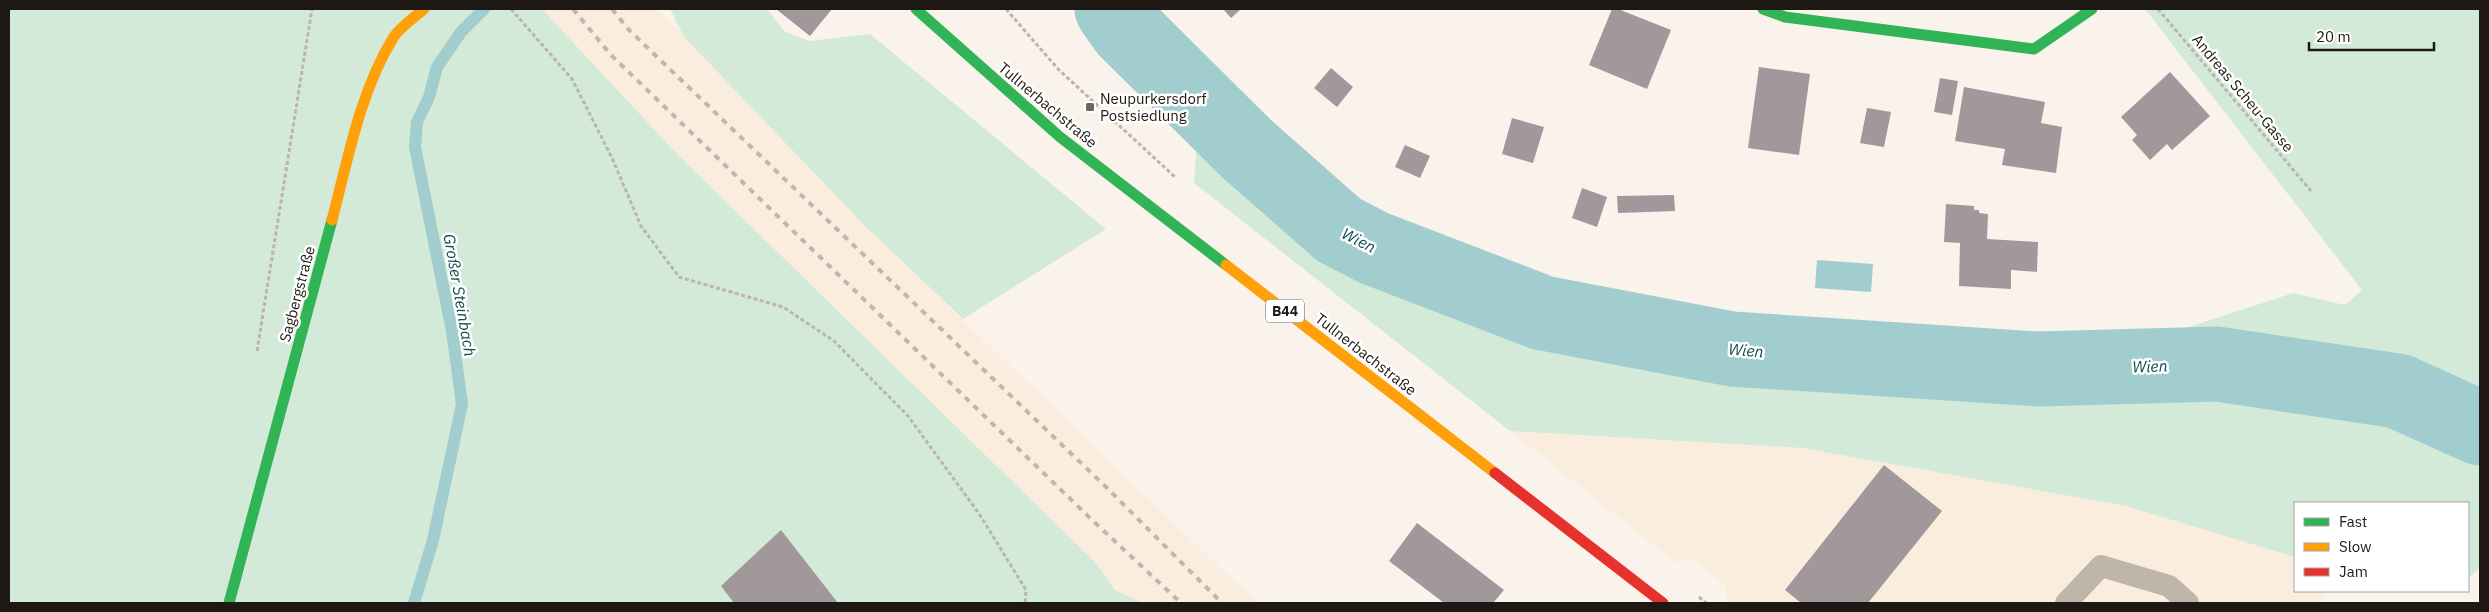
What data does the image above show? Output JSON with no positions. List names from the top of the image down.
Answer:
{
  "streets": {
    "street": ["Tullnerbachstraße", "Sagbergstraße", "B44"],
    "path": ["Andreas Scheu-Gasse"]
  },
  "water": ["Wien", "Großer Steinbach"],
  "places": {
    "transit": ["Neupurkersdorf Postsiedlung"]
  },
  "legend": ["Fast", "Slow", "Jam"],
  "scale_bar": "20 m"
}
